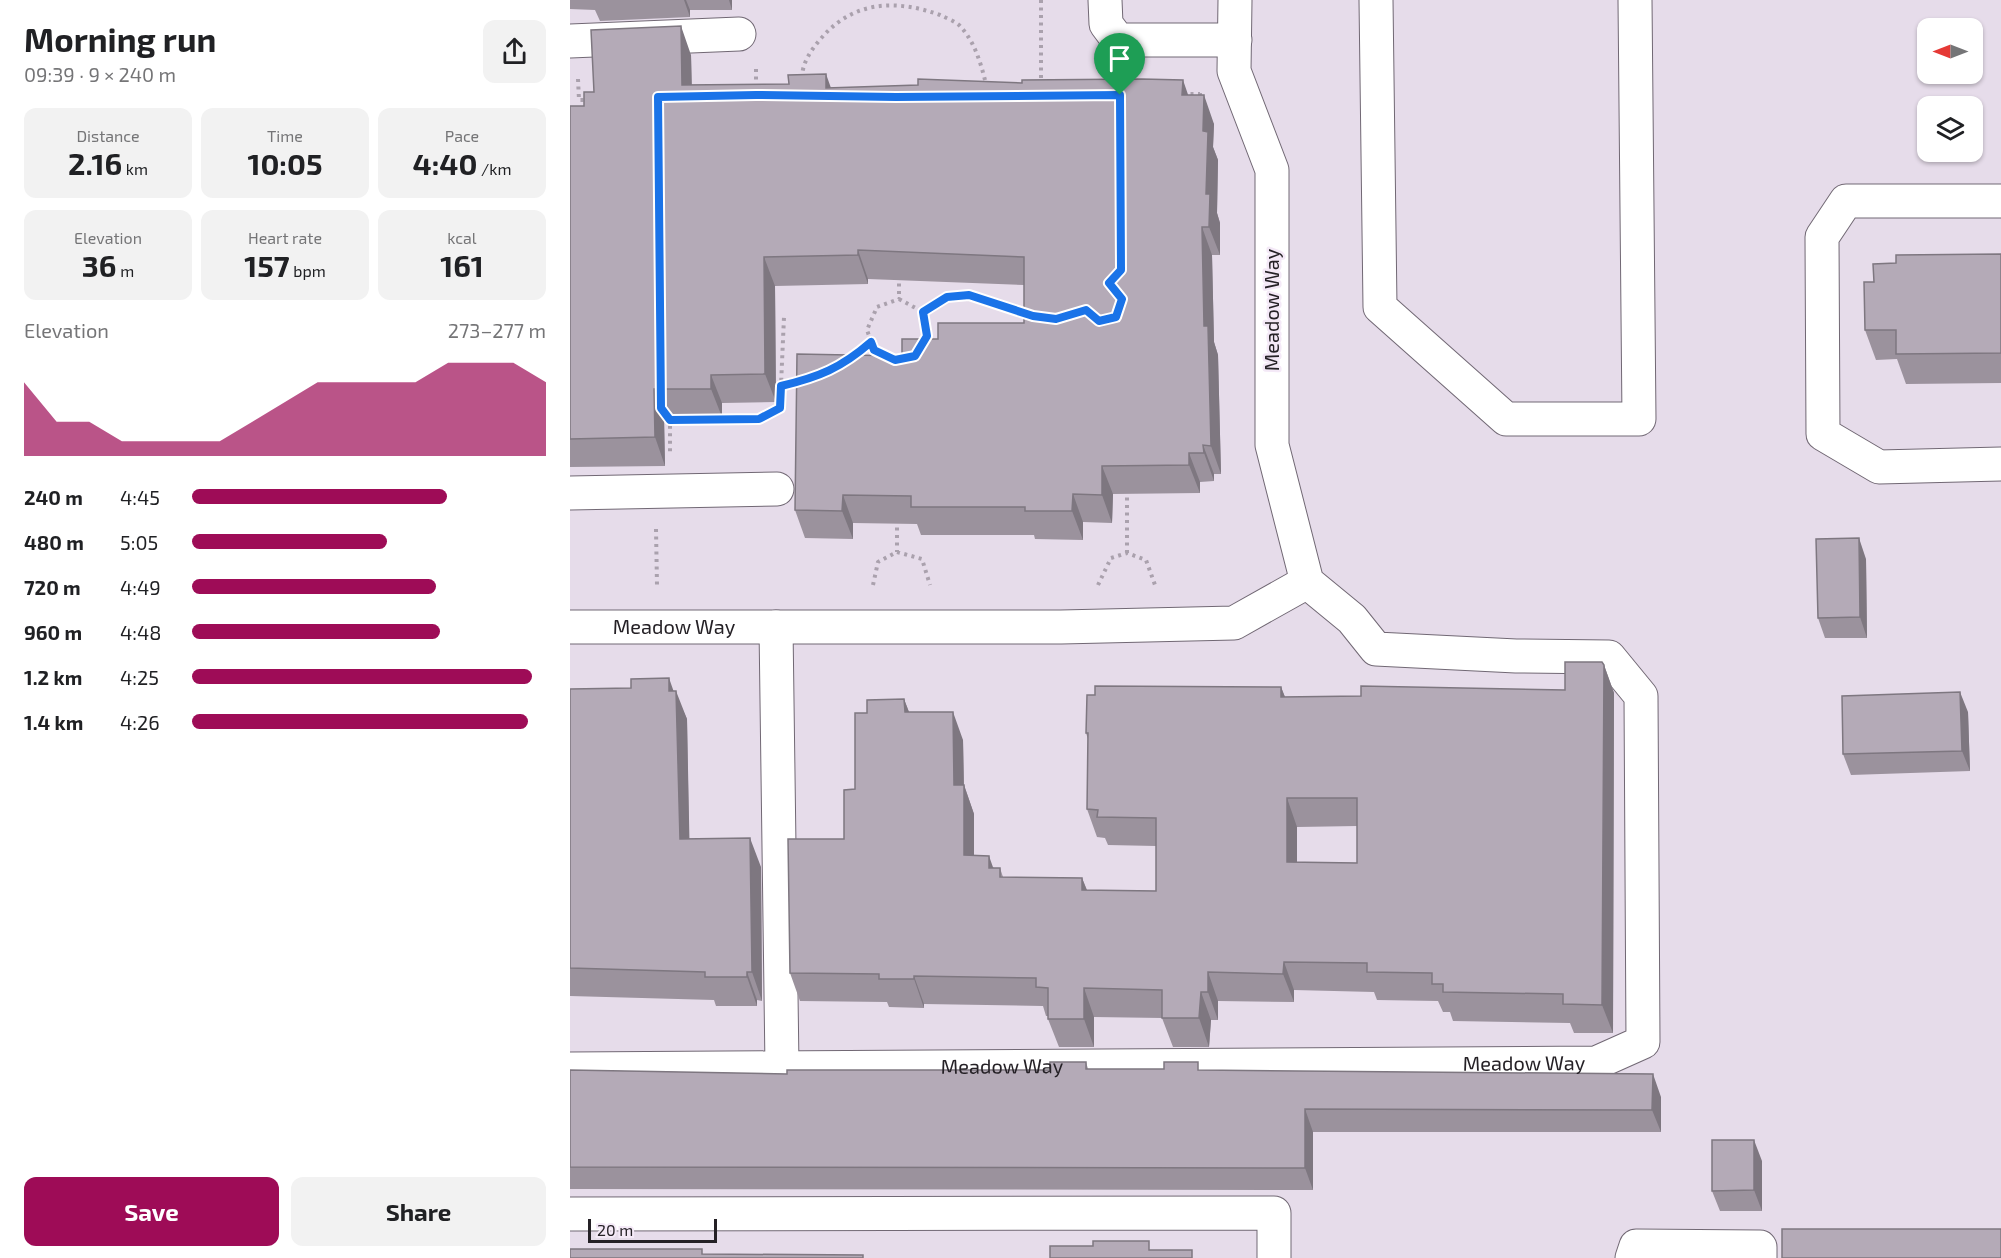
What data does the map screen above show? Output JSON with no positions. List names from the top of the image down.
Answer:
{
  "streets": {
    "street": ["Meadow Way"]
  },
  "scale_bar": "20 m",
  "north": "left",
  "page": {
    "heading": ["Morning run", "09:39 · 9 × 240 m"],
    "stats": [
      ["Distance", "2.16 km"],
      ["Time", "10:05"],
      ["Pace", "4:40 /km"],
      ["Elevation", "36 m"],
      ["Heart rate", "157 bpm"],
      ["kcal", "161"]
    ],
    "chart": ["Elevation", "273–277 m"],
    "list": [
      {
        "name": "240 m",
        "note": "4:45"
      },
      {
        "name": "480 m",
        "note": "5:05"
      },
      {
        "name": "720 m",
        "note": "4:49"
      },
      {
        "name": "960 m",
        "note": "4:48"
      },
      {
        "name": "1.2 km",
        "note": "4:25"
      },
      {
        "name": "1.4 km",
        "note": "4:26"
      }
    ],
    "buttons": ["Save", "Share"],
    "scale": "20 m"
  }
}
